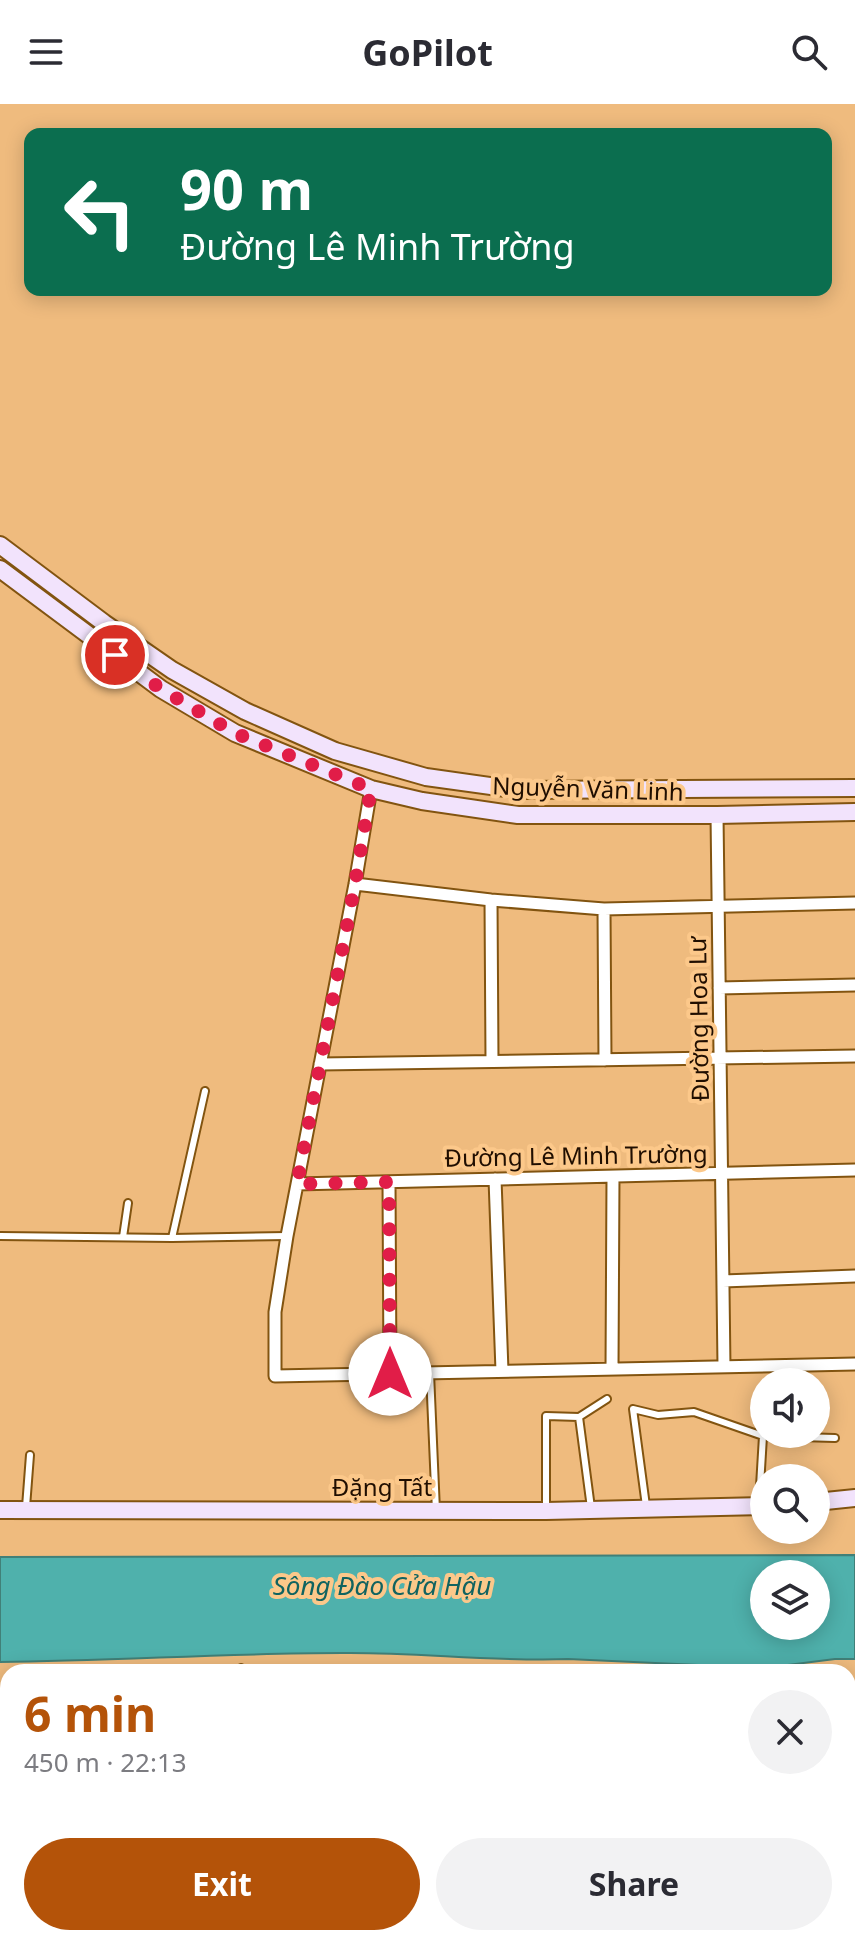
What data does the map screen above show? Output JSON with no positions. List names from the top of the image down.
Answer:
{
  "streets": {
    "main road": ["Nguyễn Văn Linh", "Đặng Tất"],
    "street": ["Đường Hoa Lư", "Đường Lê Minh Trường"]
  },
  "crossings": [
    ["Nguyễn Văn Linh", "Đường Hoa Lư"],
    ["Đường Hoa Lư", "Đường Lê Minh Trường"]
  ],
  "water": ["Sông Đào Cửa Hậu"],
  "page": {
    "header": "GoPilot",
    "turn": ["90 m", "Đường Lê Minh Trường"],
    "heading": ["6 min", "450 m · 22:13"],
    "buttons": ["Exit", "Share"]
  }
}
